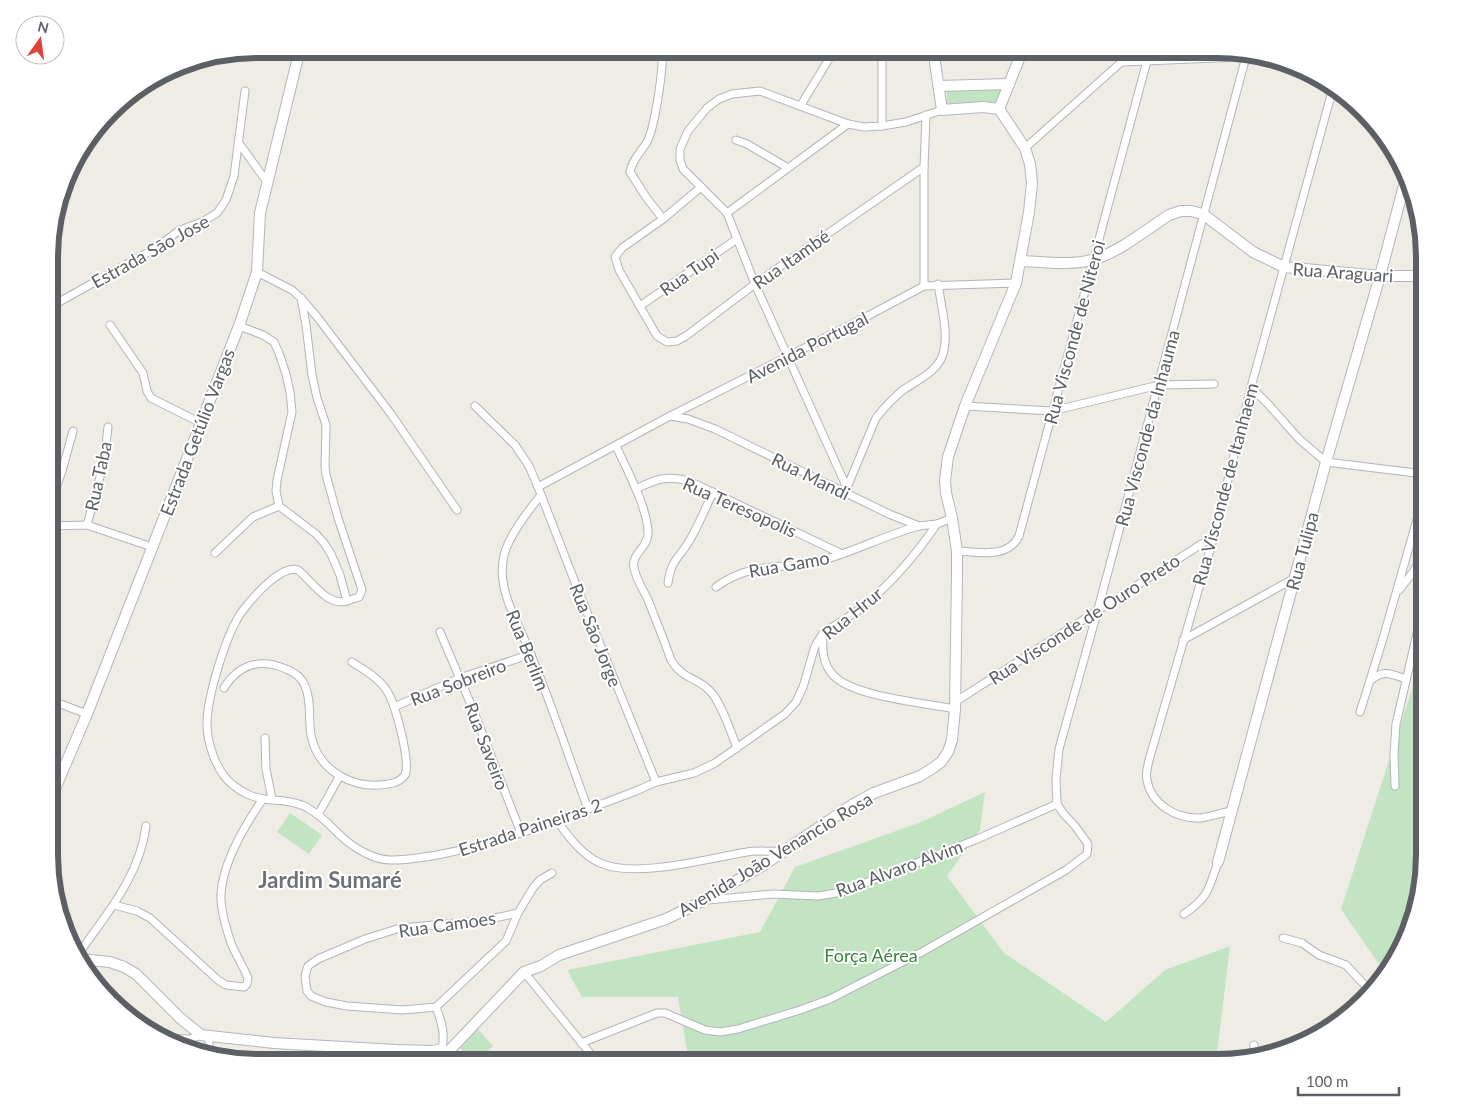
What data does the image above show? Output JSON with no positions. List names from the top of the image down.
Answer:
{
  "streets": {
    "main road": [
      "Rua Araguari",
      "Estrada Getúlio Vargas",
      "Rua Tulipa",
      "Avenida João Venancio Rosa"
    ],
    "street": [
      "Estrada Sāo Jose",
      "Rua Itambé",
      "Rua Tupi",
      "Rua Visconde de Niteroi",
      "Avenida Portugal",
      "Rua Visconde da Inhauma",
      "Rua Taba",
      "Rua Mandi",
      "Rua Visconde de Itanhaem",
      "Rua Teresopolis",
      "Rua Gamo",
      "Rua Hrur",
      "Rua Visconde de Ouro Preto",
      "Rua São Jorge",
      "Rua Berlim",
      "Rua Sobreiro",
      "Rua Saveiro",
      "Estrada Paineiras 2",
      "Rua Alvaro Alvim",
      "Rua Camoes"
    ]
  },
  "crossings": [
    ["Rua Itambé", "Rua Tupi"],
    ["Rua Araguari", "Rua Visconde da Inhauma"],
    ["Rua Araguari", "Rua Visconde de Itanhaem"],
    ["Rua Araguari", "Rua Tulipa"],
    ["Rua Visconde de Niteroi", "Avenida João Venancio Rosa"],
    ["Avenida Portugal", "Rua Mandi"],
    ["Avenida Portugal", "Rua São Jorge"],
    ["Avenida Portugal", "Avenida João Venancio Rosa"],
    ["Rua Visconde da Inhauma", "Rua Visconde de Ouro Preto"],
    ["Rua Visconde da Inhauma", "Rua Alvaro Alvim"],
    ["Rua Mandi", "Rua Gamo"],
    ["Rua Mandi", "Rua Hrur"],
    ["Rua Mandi", "Avenida João Venancio Rosa"],
    ["Rua Visconde de Itanhaem", "Rua Tulipa"],
    ["Rua Visconde de Itanhaem", "Rua Visconde de Ouro Preto"],
    ["Rua Teresopolis", "Rua Gamo"],
    ["Rua Hrur", "Rua São Jorge"],
    ["Rua Hrur", "Estrada Paineiras 2"],
    ["Rua Visconde de Ouro Preto", "Avenida João Venancio Rosa"],
    ["Rua São Jorge", "Rua Berlim"],
    ["Rua São Jorge", "Estrada Paineiras 2"],
    ["Rua Berlim", "Rua Sobreiro"],
    ["Rua Berlim", "Estrada Paineiras 2"],
    ["Rua Sobreiro", "Rua Saveiro"],
    ["Rua Saveiro", "Estrada Paineiras 2"],
    ["Avenida João Venancio Rosa", "Rua Alvaro Alvim"]
  ],
  "districts": ["Jardim Sumaré"],
  "parks": ["Força Aérea"],
  "scale_bar": "100 m",
  "north": "top"
}
